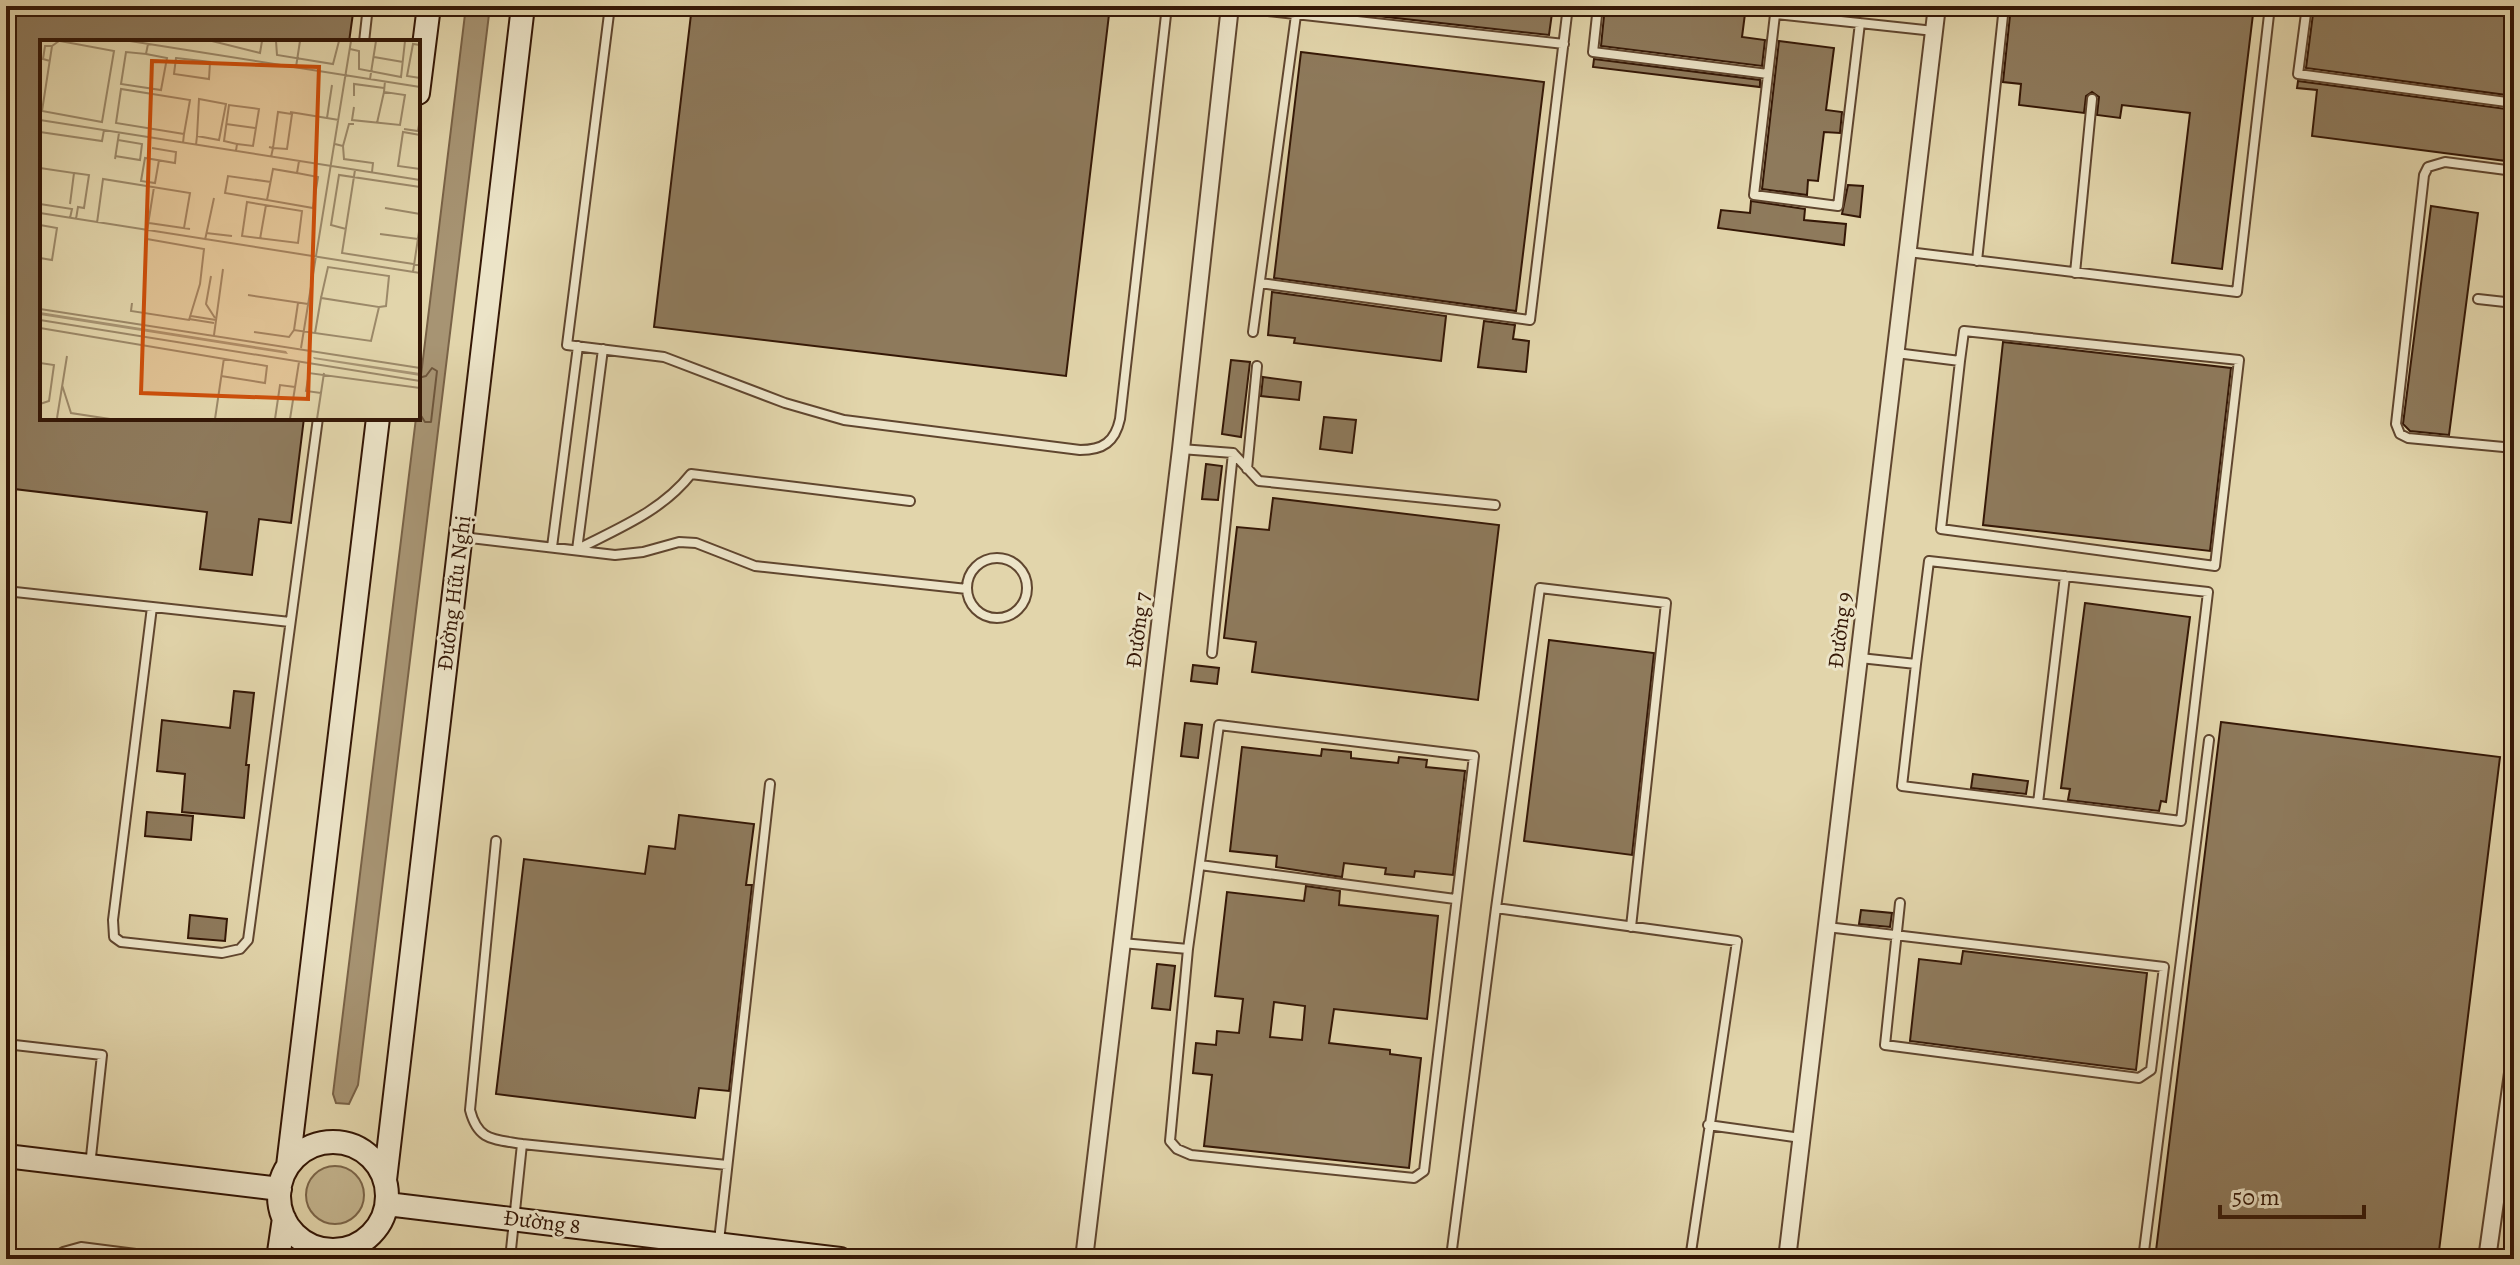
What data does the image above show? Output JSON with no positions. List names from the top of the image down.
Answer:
{
  "streets": {
    "main road": ["Đường Hữu Nghị", "Đường 8"],
    "street": ["Đường 7", "Đường 9"]
  },
  "crossings": [
    ["Đường Hữu Nghị", "Đường 8"]
  ],
  "scale_bar": "50 m"
}
